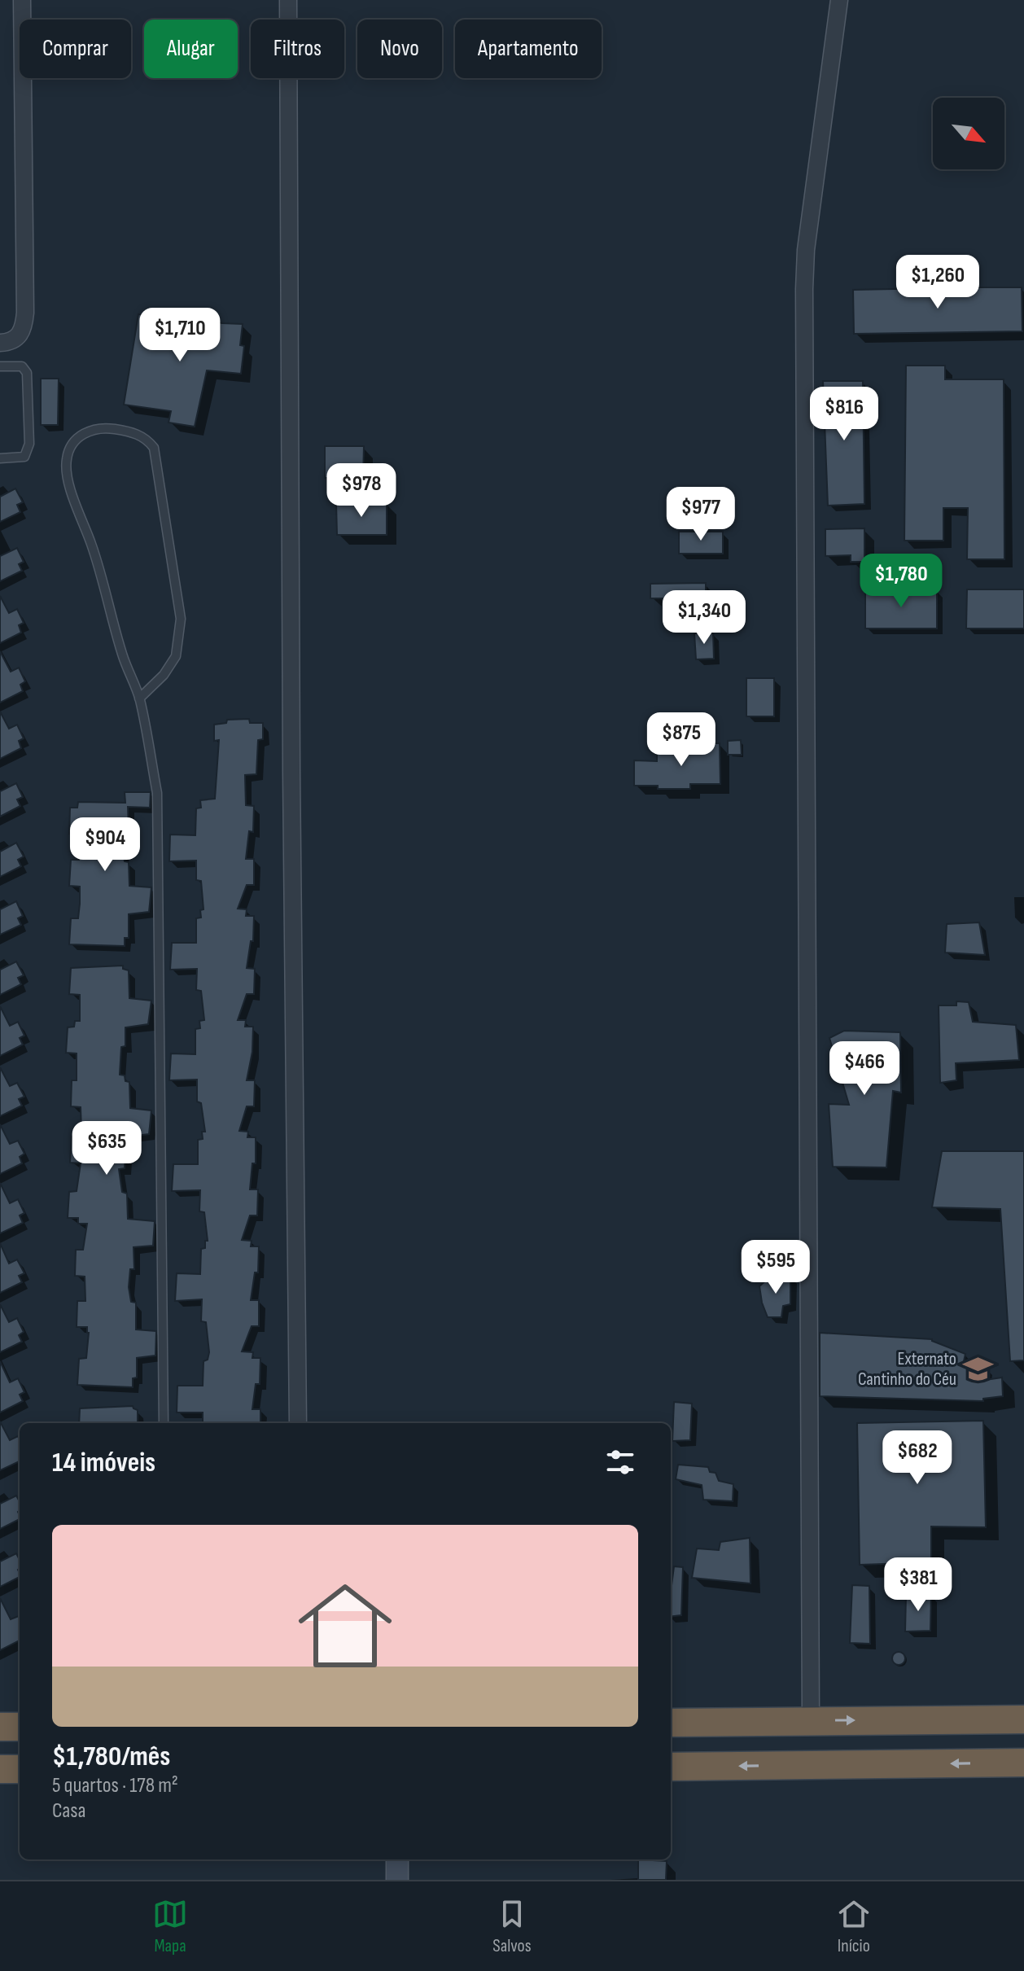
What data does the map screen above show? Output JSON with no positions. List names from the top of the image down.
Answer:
{
  "places": {
    "school or university": ["Externato Cantinho do Céu"]
  },
  "north": "bottom right",
  "page": {
    "chip": [
      "Comprar",
      "Alugar",
      "Filtros",
      "Novo",
      "Apartamento"
    ],
    "price": [
      "$1,260",
      "$1,710",
      "$816",
      "$978",
      "$977",
      "$1,780",
      "$1,340",
      "$875",
      "$904",
      "$466",
      "$635",
      "$595",
      "$682",
      "$381"
    ],
    "heading": "14 imóveis",
    "list": [
      {
        "name": "$1,780/mês",
        "note": "5 quartos · 178 m² · Casa"
      }
    ],
    "tabs": ["Mapa", "Salvos", "Início"]
  }
}
